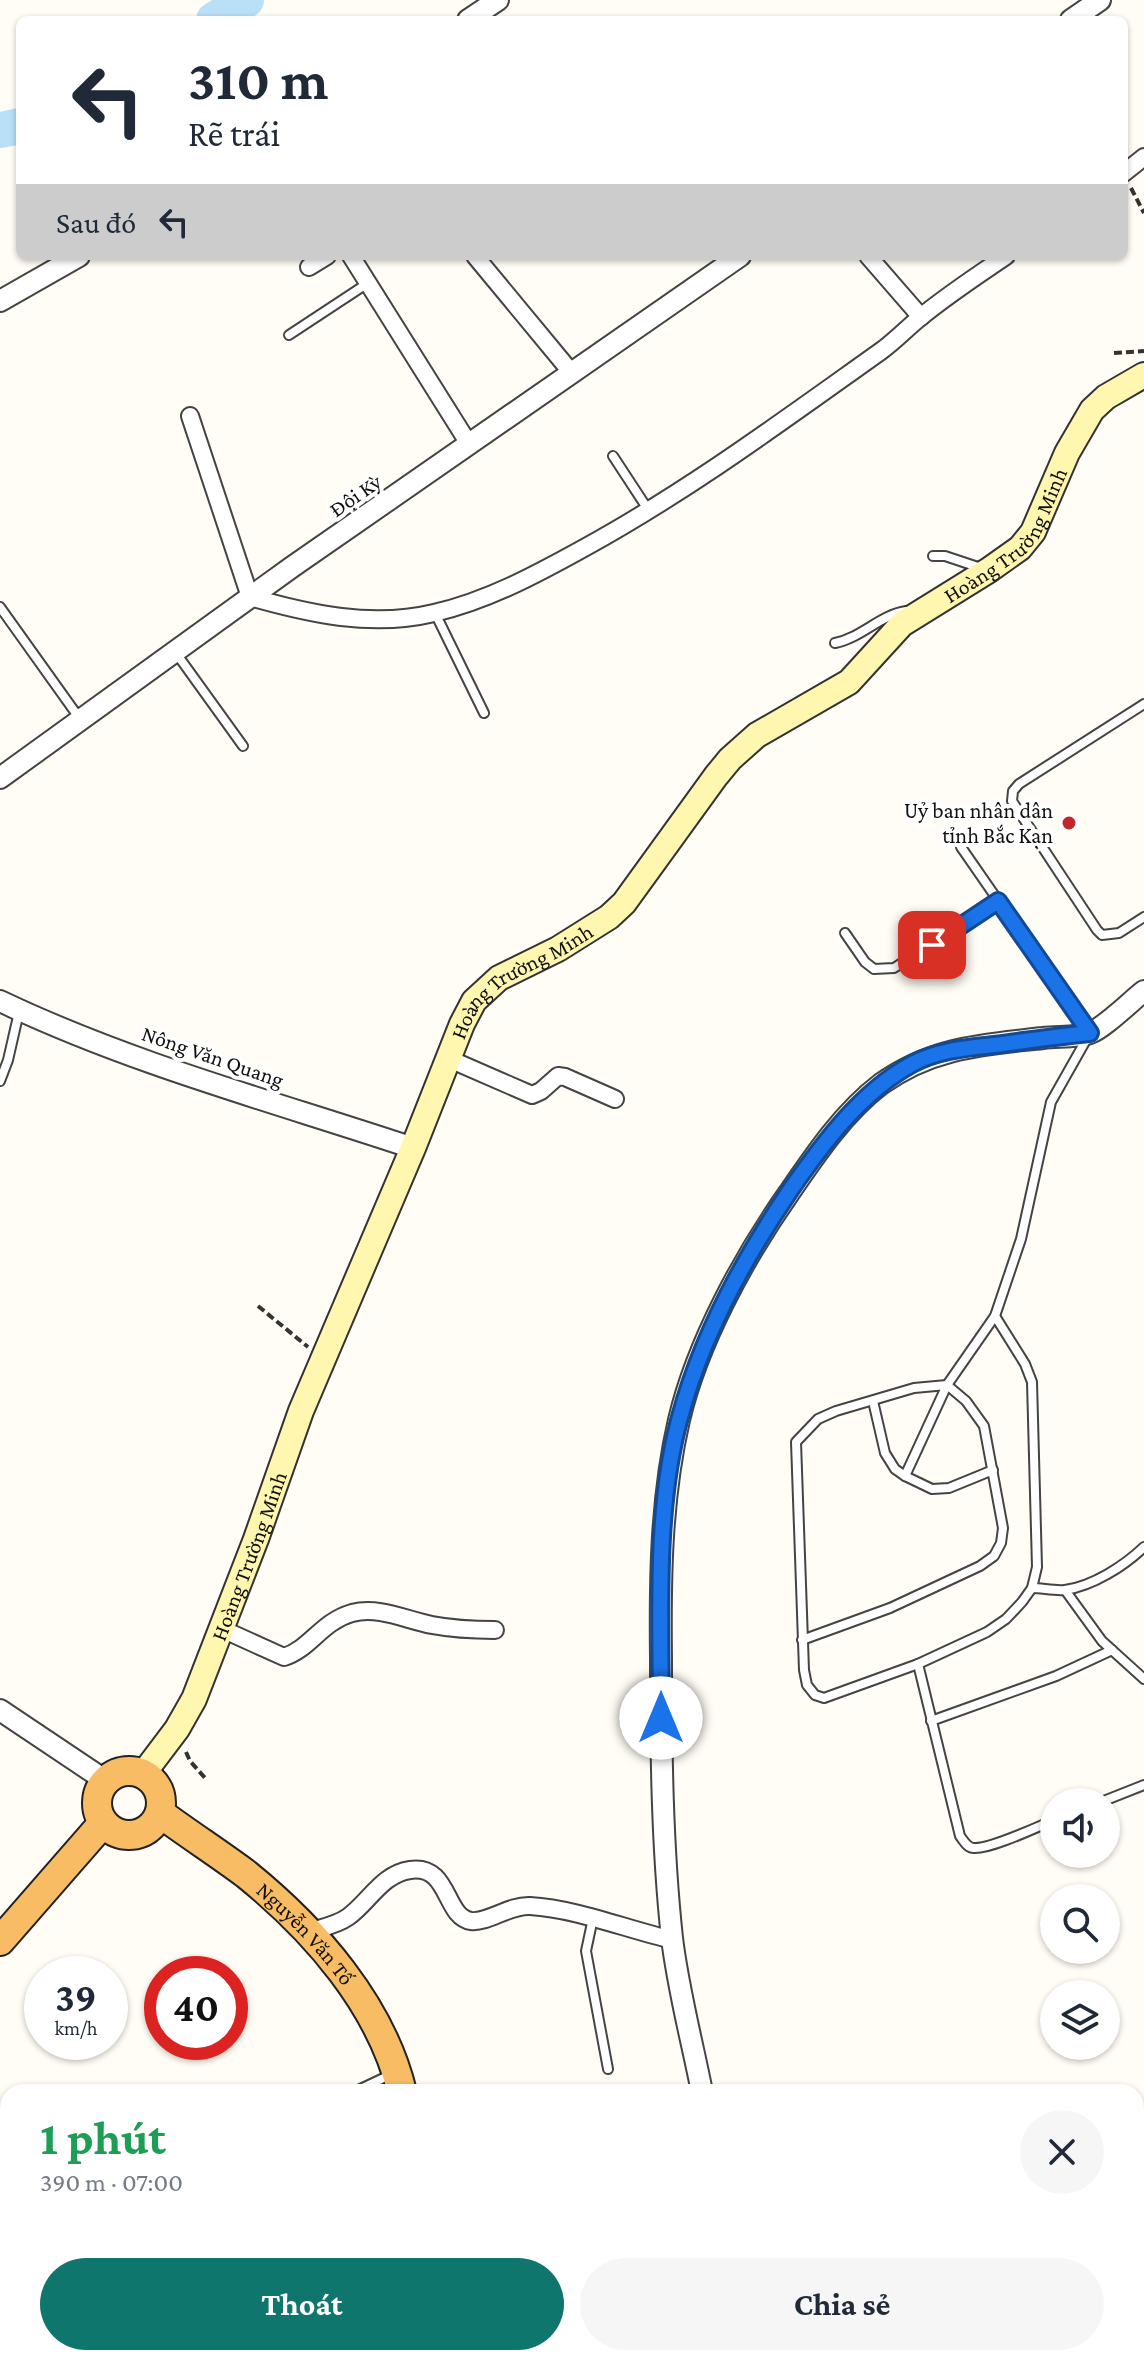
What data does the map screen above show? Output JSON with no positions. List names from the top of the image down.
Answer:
{
  "streets": {
    "highway": ["Nguyễn Văn Tố"],
    "main road": ["Hoàng Trường Minh"],
    "street": ["Đội Kỳ", "Nông Văn Quang"]
  },
  "crossings": [
    ["Hoàng Trường Minh", "Nông Văn Quang"],
    ["Hoàng Trường Minh", "Nguyễn Văn Tố"]
  ],
  "places": ["Uỷ ban nhân dân tỉnh Bắc Kạn"],
  "page": {
    "turn": ["310 m", "Rẽ trái"],
    "then": "Sau đó",
    "speed": "39 km/h",
    "limit": "40",
    "heading": ["1 phút", "390 m · 07:00"],
    "buttons": ["Thoát", "Chia sẻ"]
  }
}
